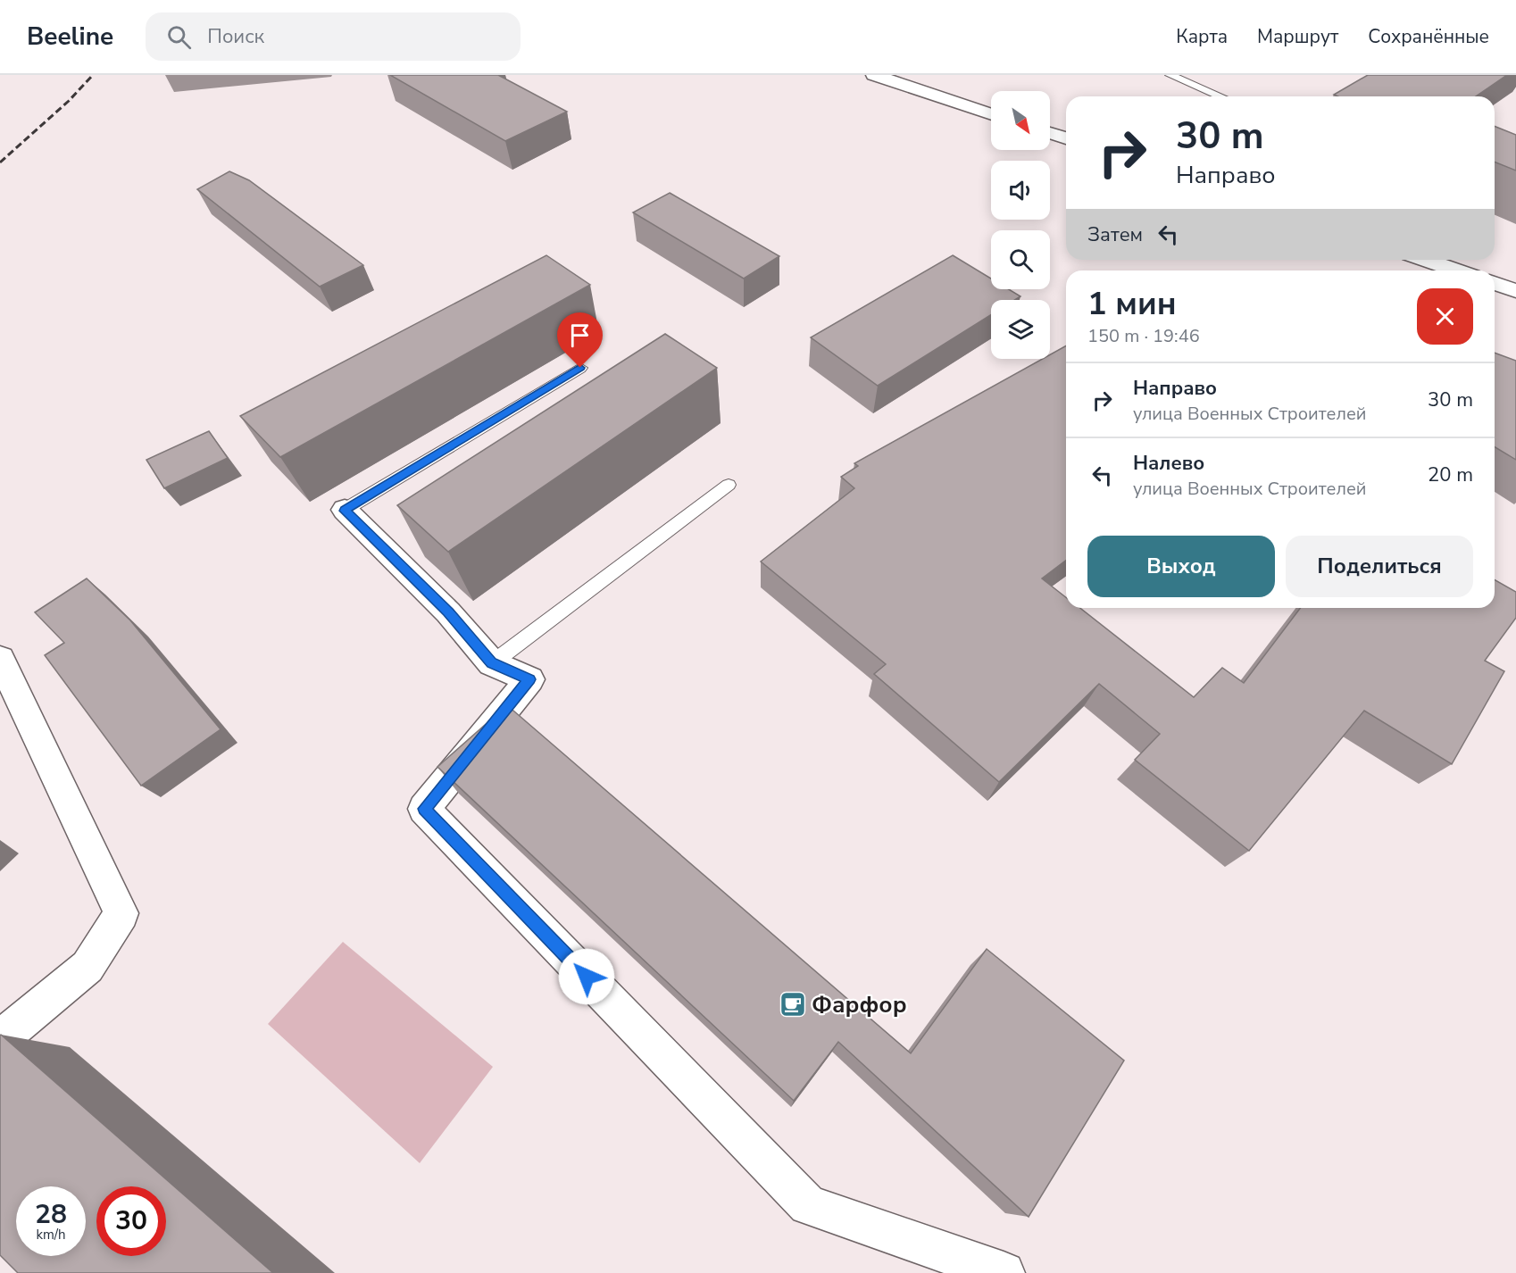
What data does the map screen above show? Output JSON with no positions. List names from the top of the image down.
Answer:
{
  "places": {
    "cafe": ["Фарфор"]
  },
  "north": "bottom right",
  "page": {
    "header": "Beeline",
    "search": "Поиск",
    "nav": ["Карта", "Маршрут", "Сохранённые"],
    "turn": ["30 m", "Направо"],
    "then": "Затем",
    "heading": ["1 мин", "150 m · 19:46"],
    "list": [
      {
        "name": "Направо",
        "note": "улица Военных Строителей",
        "value": "30 m"
      },
      {
        "name": "Налево",
        "note": "улица Военных Строителей",
        "value": "20 m"
      }
    ],
    "buttons": ["Выход", "Поделиться"],
    "speed": "28 km/h",
    "limit": "30"
  }
}
